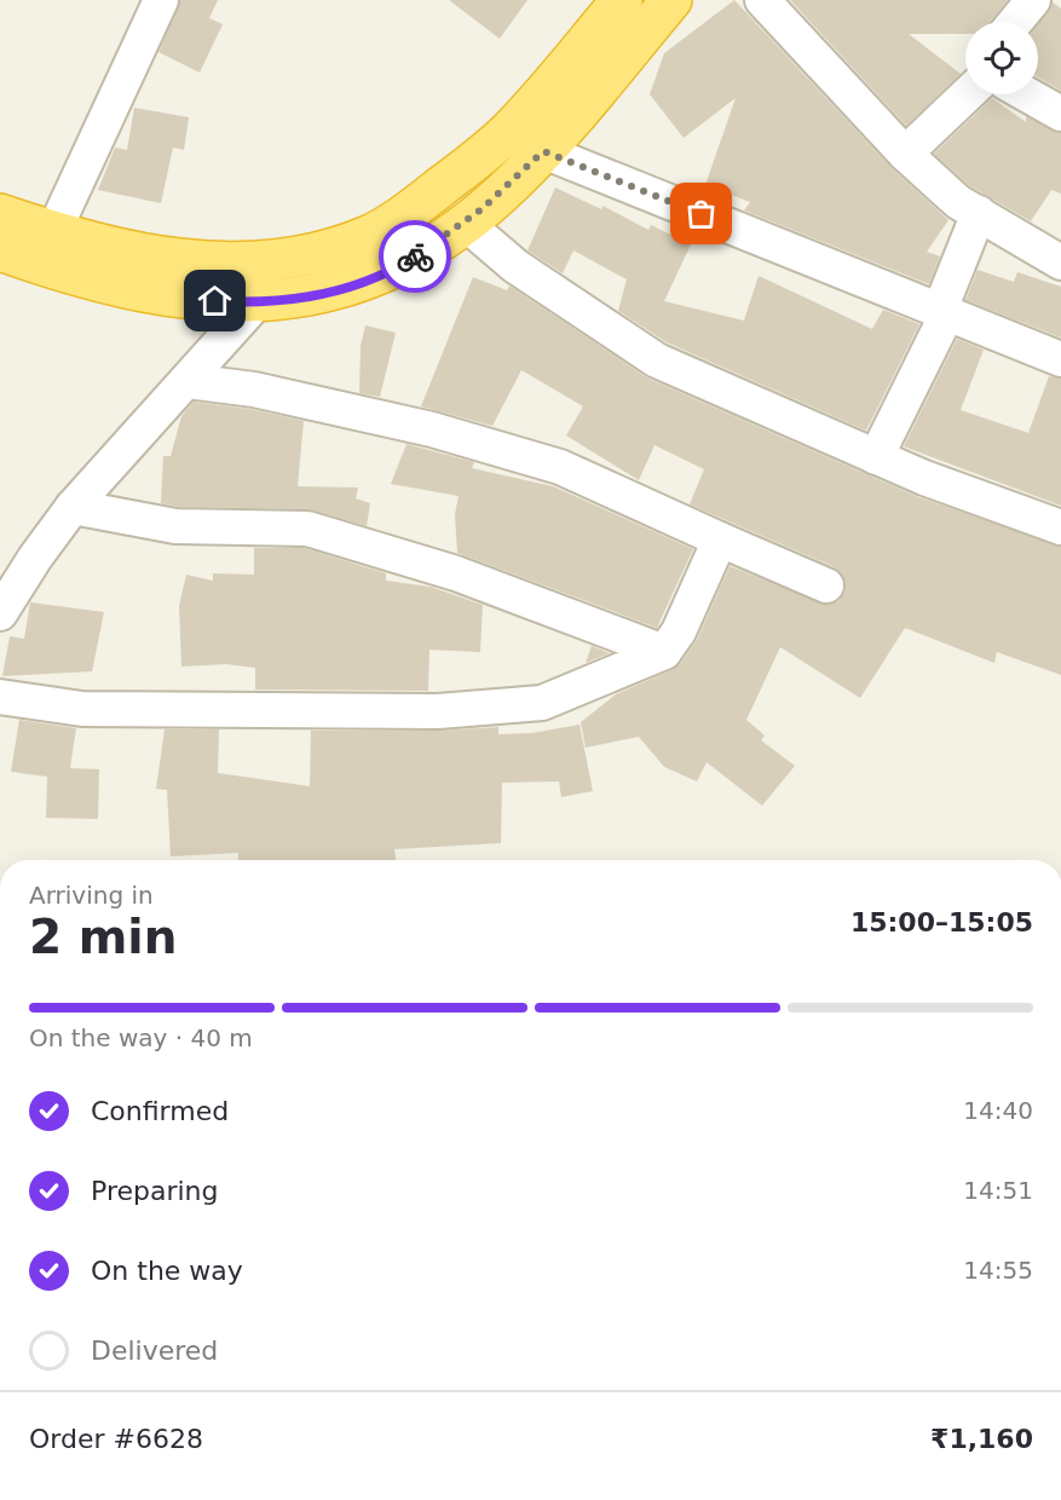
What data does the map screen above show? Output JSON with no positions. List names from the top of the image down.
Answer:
{
  "page": {
    "heading": ["2 min", "Arriving in", "15:00–15:05"],
    "panel": ["Order #6628", "₹1,160"],
    "bar": "On the way · 40 m",
    "list": [
      ["Confirmed", "14:40"],
      ["Preparing", "14:51"],
      ["On the way", "14:55"],
      "Delivered"
    ]
  }
}
